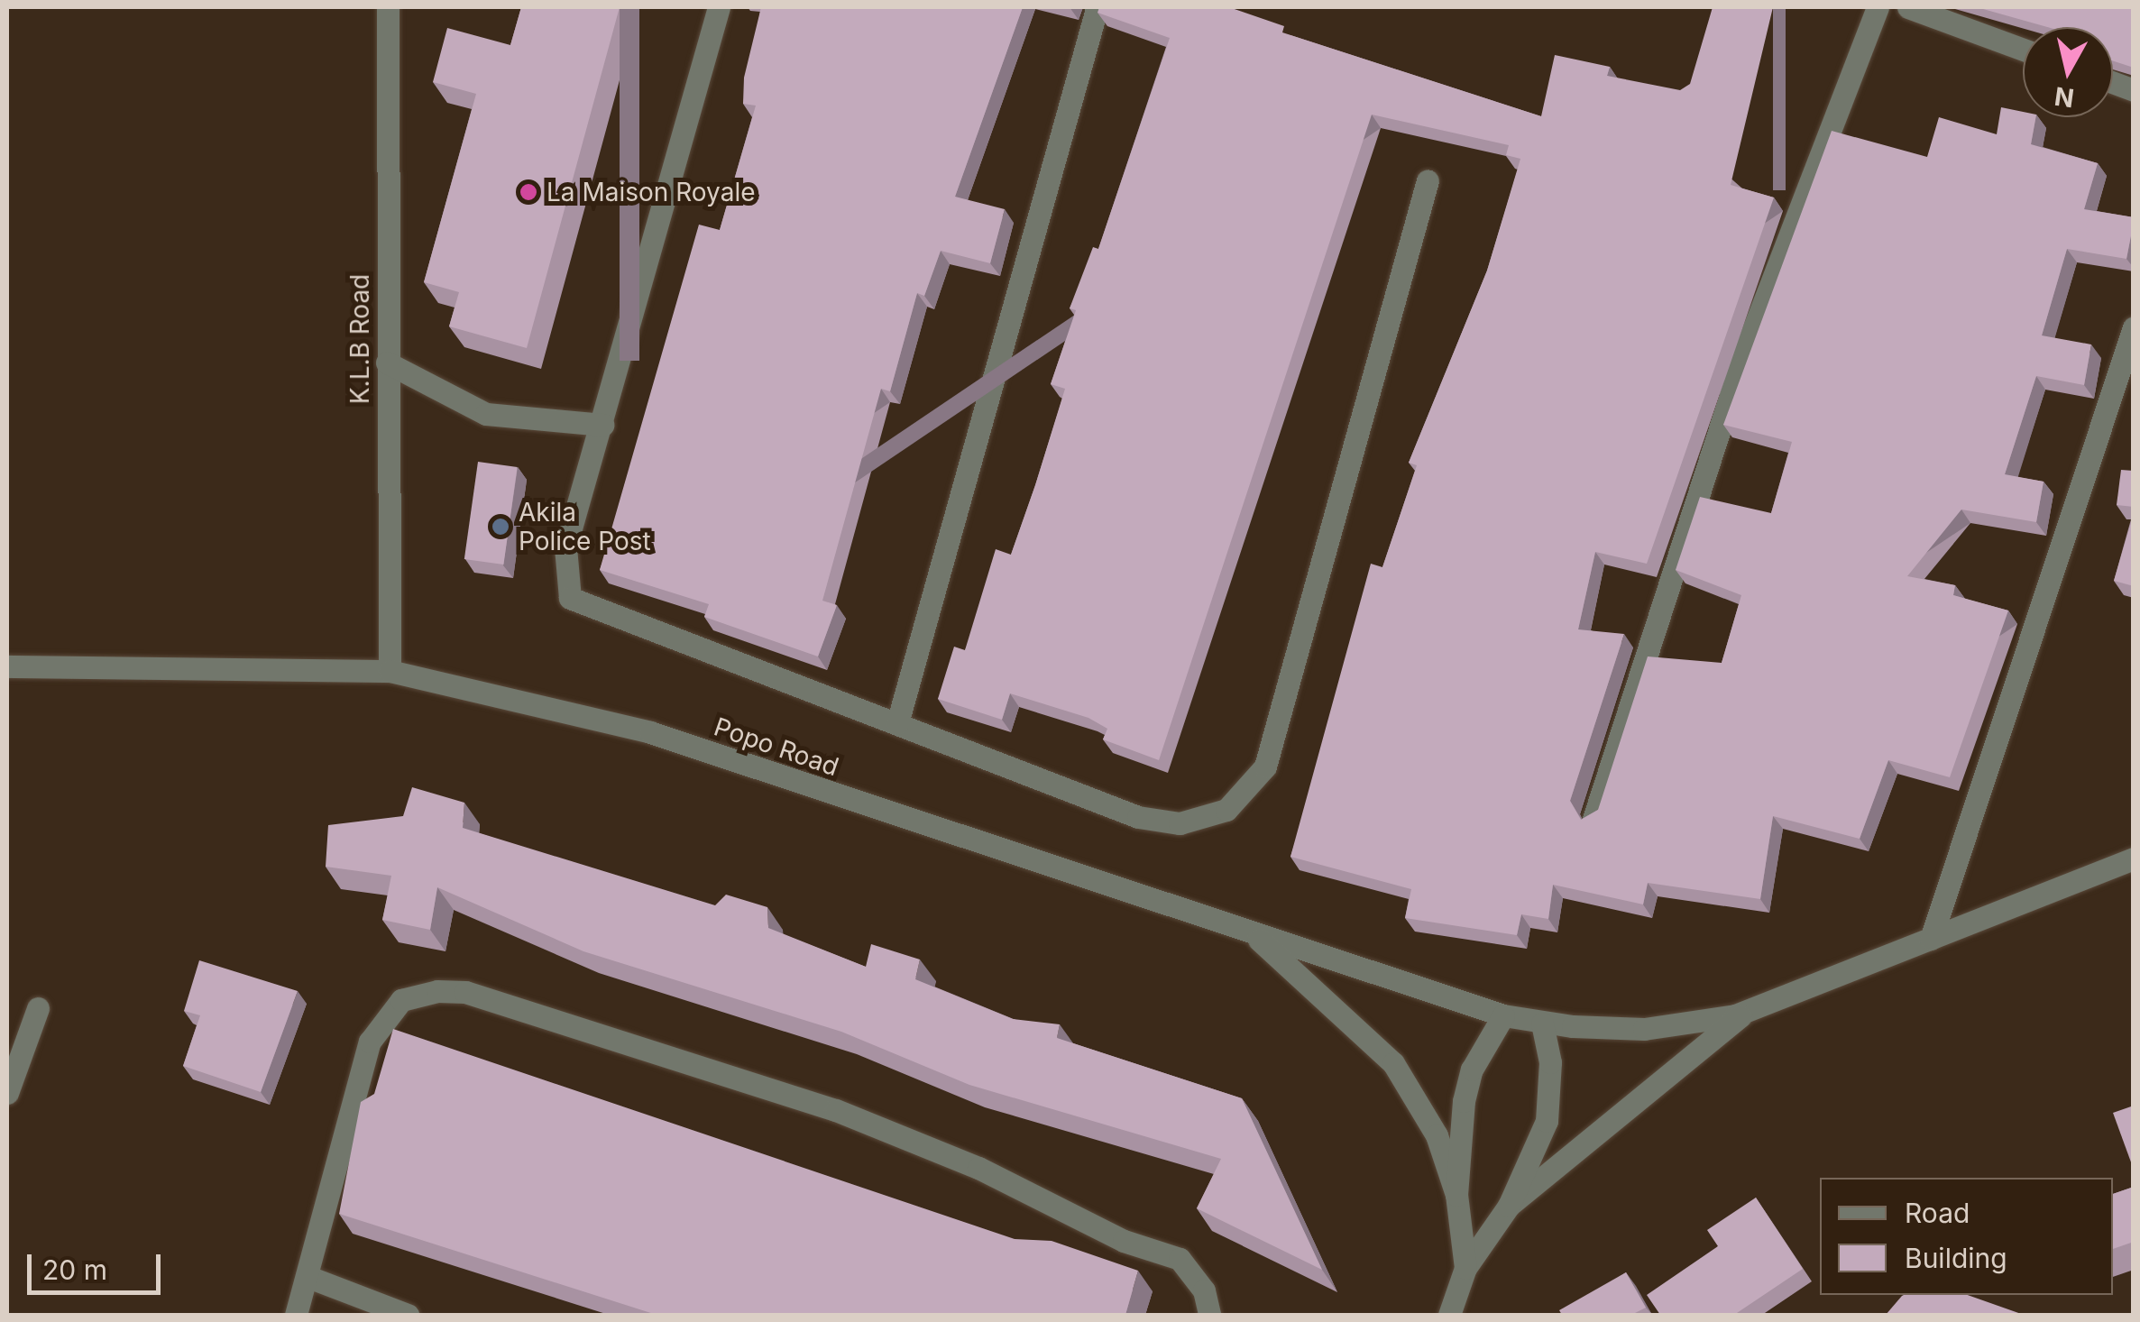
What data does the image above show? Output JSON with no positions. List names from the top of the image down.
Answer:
{
  "streets": {
    "street": ["K.L.B Road", "Popo Road"]
  },
  "crossings": [
    ["K.L.B Road", "Popo Road"]
  ],
  "places": ["La Maison Royale", "Akila Police Post"],
  "legend": ["Road", "Building"],
  "scale_bar": "20 m",
  "north": "bottom"
}
